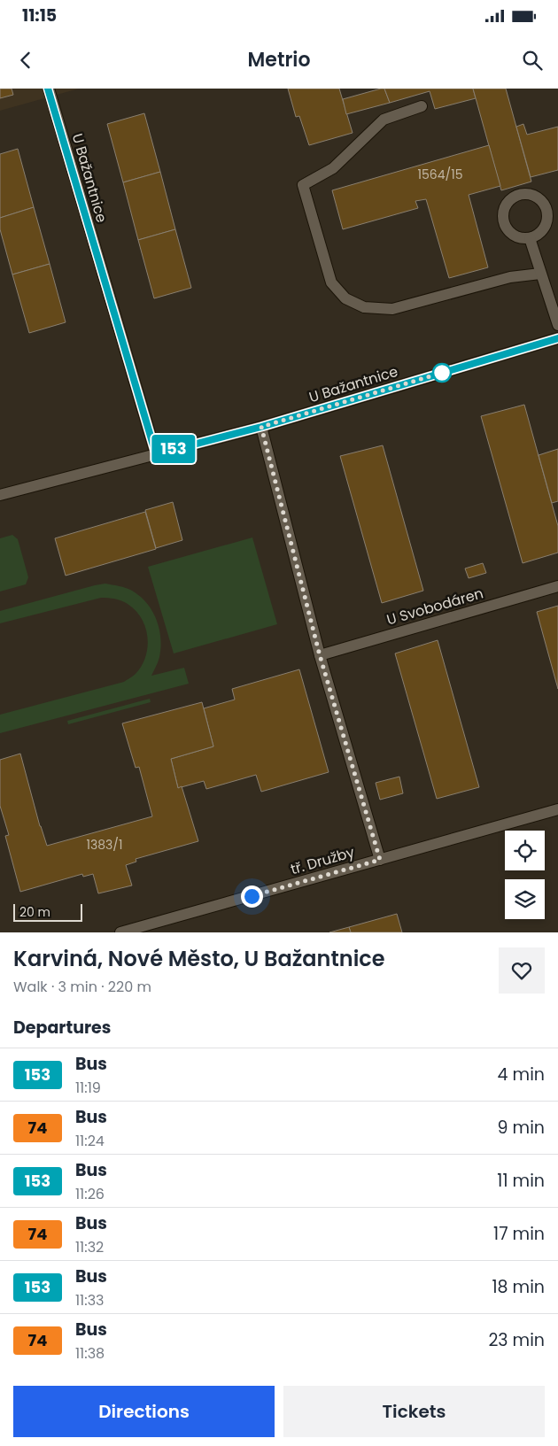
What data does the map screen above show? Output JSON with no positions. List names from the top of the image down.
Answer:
{
  "streets": {
    "street": ["U Bažantnice", "U Svobodáren", "tř. Družby"]
  },
  "lines": ["bus line 153"],
  "house_numbers": ["1564/15", "1383/1"],
  "scale_bar": "20 m",
  "page": {
    "status": "11:15",
    "header": "Metrio",
    "on_map": "153",
    "scale": "20 m",
    "heading": [
      ["Karviná, Nové Město, U Bažantnice", "Walk · 3 min · 220 m"],
      "Departures"
    ],
    "list": [
      {
        "mark": "153",
        "name": "Bus",
        "note": "11:19",
        "value": "4 min"
      },
      {
        "mark": "74",
        "name": "Bus",
        "note": "11:24",
        "value": "9 min"
      },
      {
        "mark": "153",
        "name": "Bus",
        "note": "11:26",
        "value": "11 min"
      },
      {
        "mark": "74",
        "name": "Bus",
        "note": "11:32",
        "value": "17 min"
      },
      {
        "mark": "153",
        "name": "Bus",
        "note": "11:33",
        "value": "18 min"
      },
      {
        "mark": "74",
        "name": "Bus",
        "note": "11:38",
        "value": "23 min"
      }
    ],
    "buttons": ["Directions", "Tickets"]
  }
}
